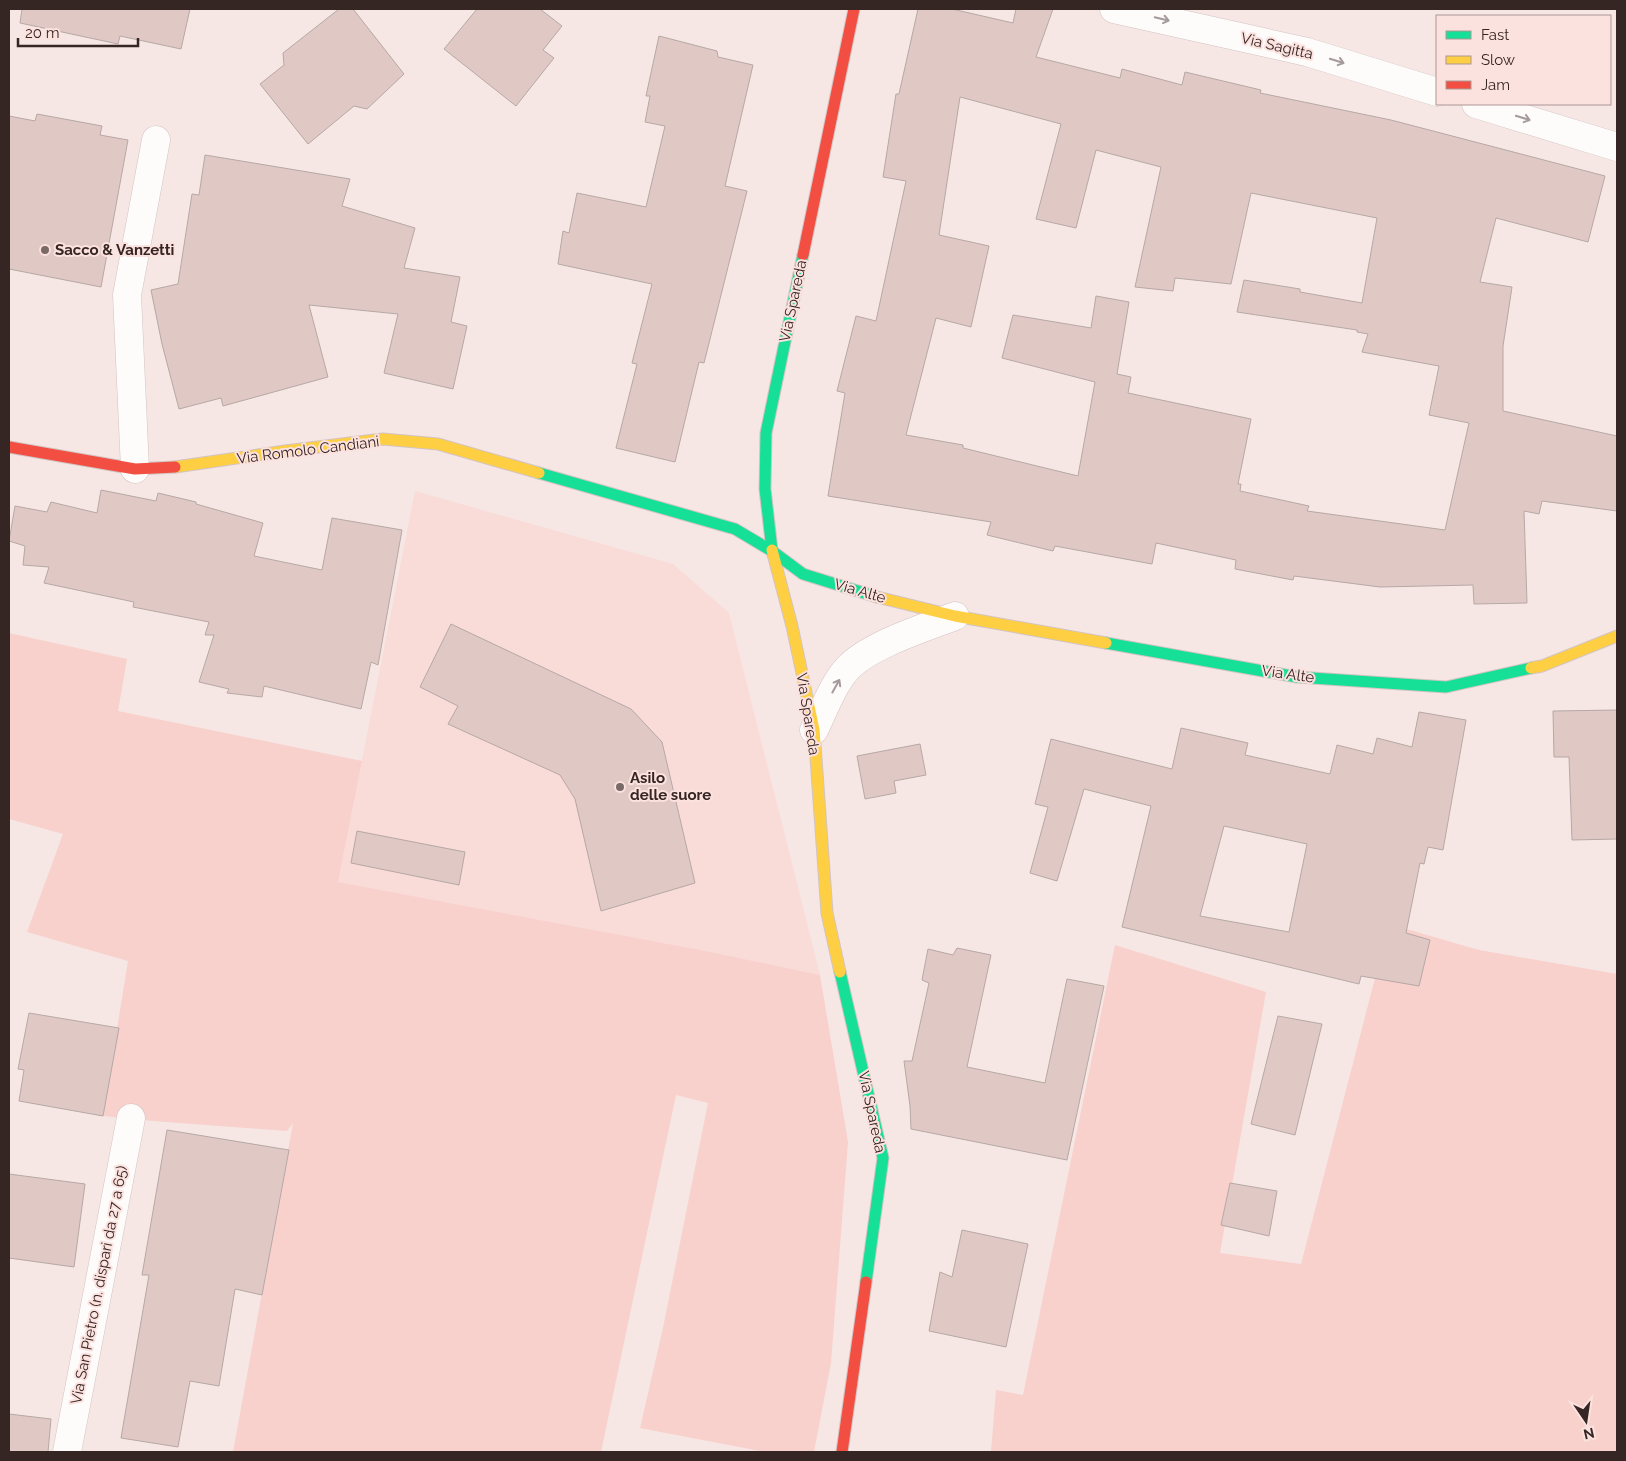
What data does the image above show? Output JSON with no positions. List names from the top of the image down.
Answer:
{
  "streets": {
    "street": [
      "Via Sagitta",
      "Via Spareda",
      "Via Romolo Candiani",
      "Via Alte",
      "Via San Pietro (n. dispari da 27 a 65)"
    ]
  },
  "crossings": [
    ["Via Spareda", "Via Romolo Candiani"],
    ["Via Spareda", "Via Alte"],
    ["Via Romolo Candiani", "Via Alte"]
  ],
  "one_way": ["Via Sagitta"],
  "places": ["Sacco & Vanzetti", "Asilo delle suore"],
  "legend": ["Fast", "Slow", "Jam"],
  "scale_bar": "20 m",
  "north": "bottom"
}
